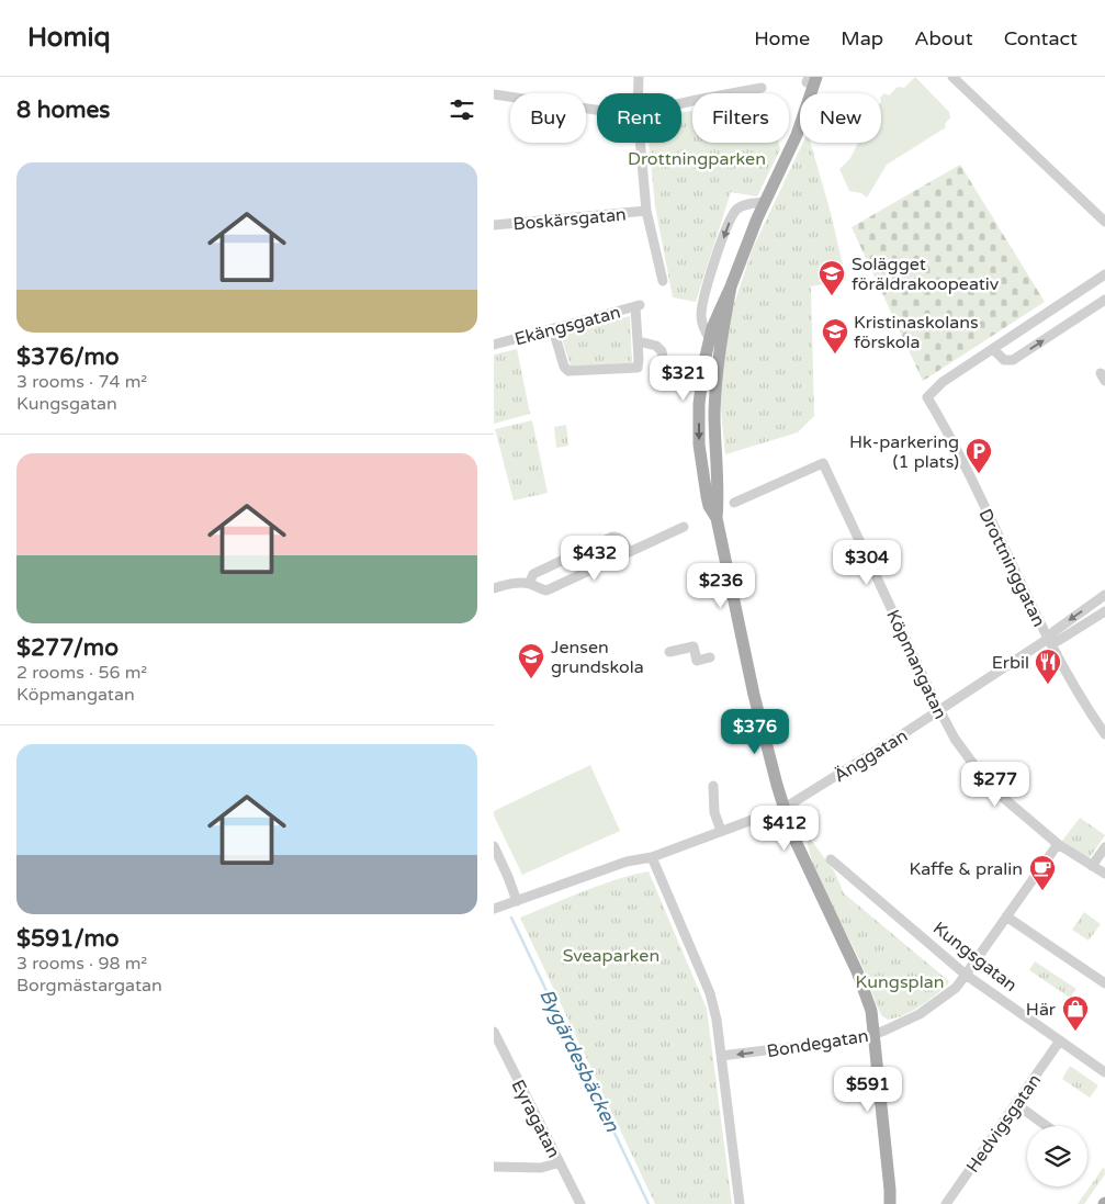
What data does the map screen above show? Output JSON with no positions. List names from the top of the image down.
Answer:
{
  "streets": {
    "street": [
      "Boskärsgatan",
      "Ekängsgatan",
      "Drottninggatan",
      "Köpmangatan",
      "Änggatan",
      "Kungsgatan",
      "Bondegatan",
      "Eyragatan",
      "Hedvigsgatan"
    ]
  },
  "crossings": [
    ["Drottninggatan", "Änggatan"],
    ["Köpmangatan", "Änggatan"],
    ["Köpmangatan", "Bondegatan"],
    ["Kungsgatan", "Bondegatan"],
    ["Kungsgatan", "Hedvigsgatan"]
  ],
  "one_way": ["Bondegatan"],
  "water": ["Bygärdesbäcken"],
  "parks": ["Drottningparken", "Sveaparken", "Kungsplan"],
  "places": {
    "school or university": ["Solägget föräldrakoopeativ", "Kristinaskolans förskola", "Jensen grundskola"],
    "parking": ["Hk-parkering (1 plats)"],
    "restaurant": ["Erbil"],
    "cafe": ["Kaffe & pralin"],
    "shop": ["Här"]
  },
  "page": {
    "header": "Homiq",
    "nav": [
      "Home",
      "Map",
      "About",
      "Contact"
    ],
    "heading": "8 homes",
    "chip": [
      "Buy",
      "Rent",
      "Filters",
      "New"
    ],
    "list": [
      {
        "name": "$376/mo",
        "note": "3 rooms · 74 m² · Kungsgatan"
      },
      {
        "name": "$277/mo",
        "note": "2 rooms · 56 m² · Köpmangatan"
      },
      {
        "name": "$591/mo",
        "note": "3 rooms · 98 m² · Borgmästargatan"
      }
    ],
    "price": [
      "$321",
      "$432",
      "$304",
      "$236",
      "$376",
      "$277",
      "$412",
      "$591"
    ]
  }
}
